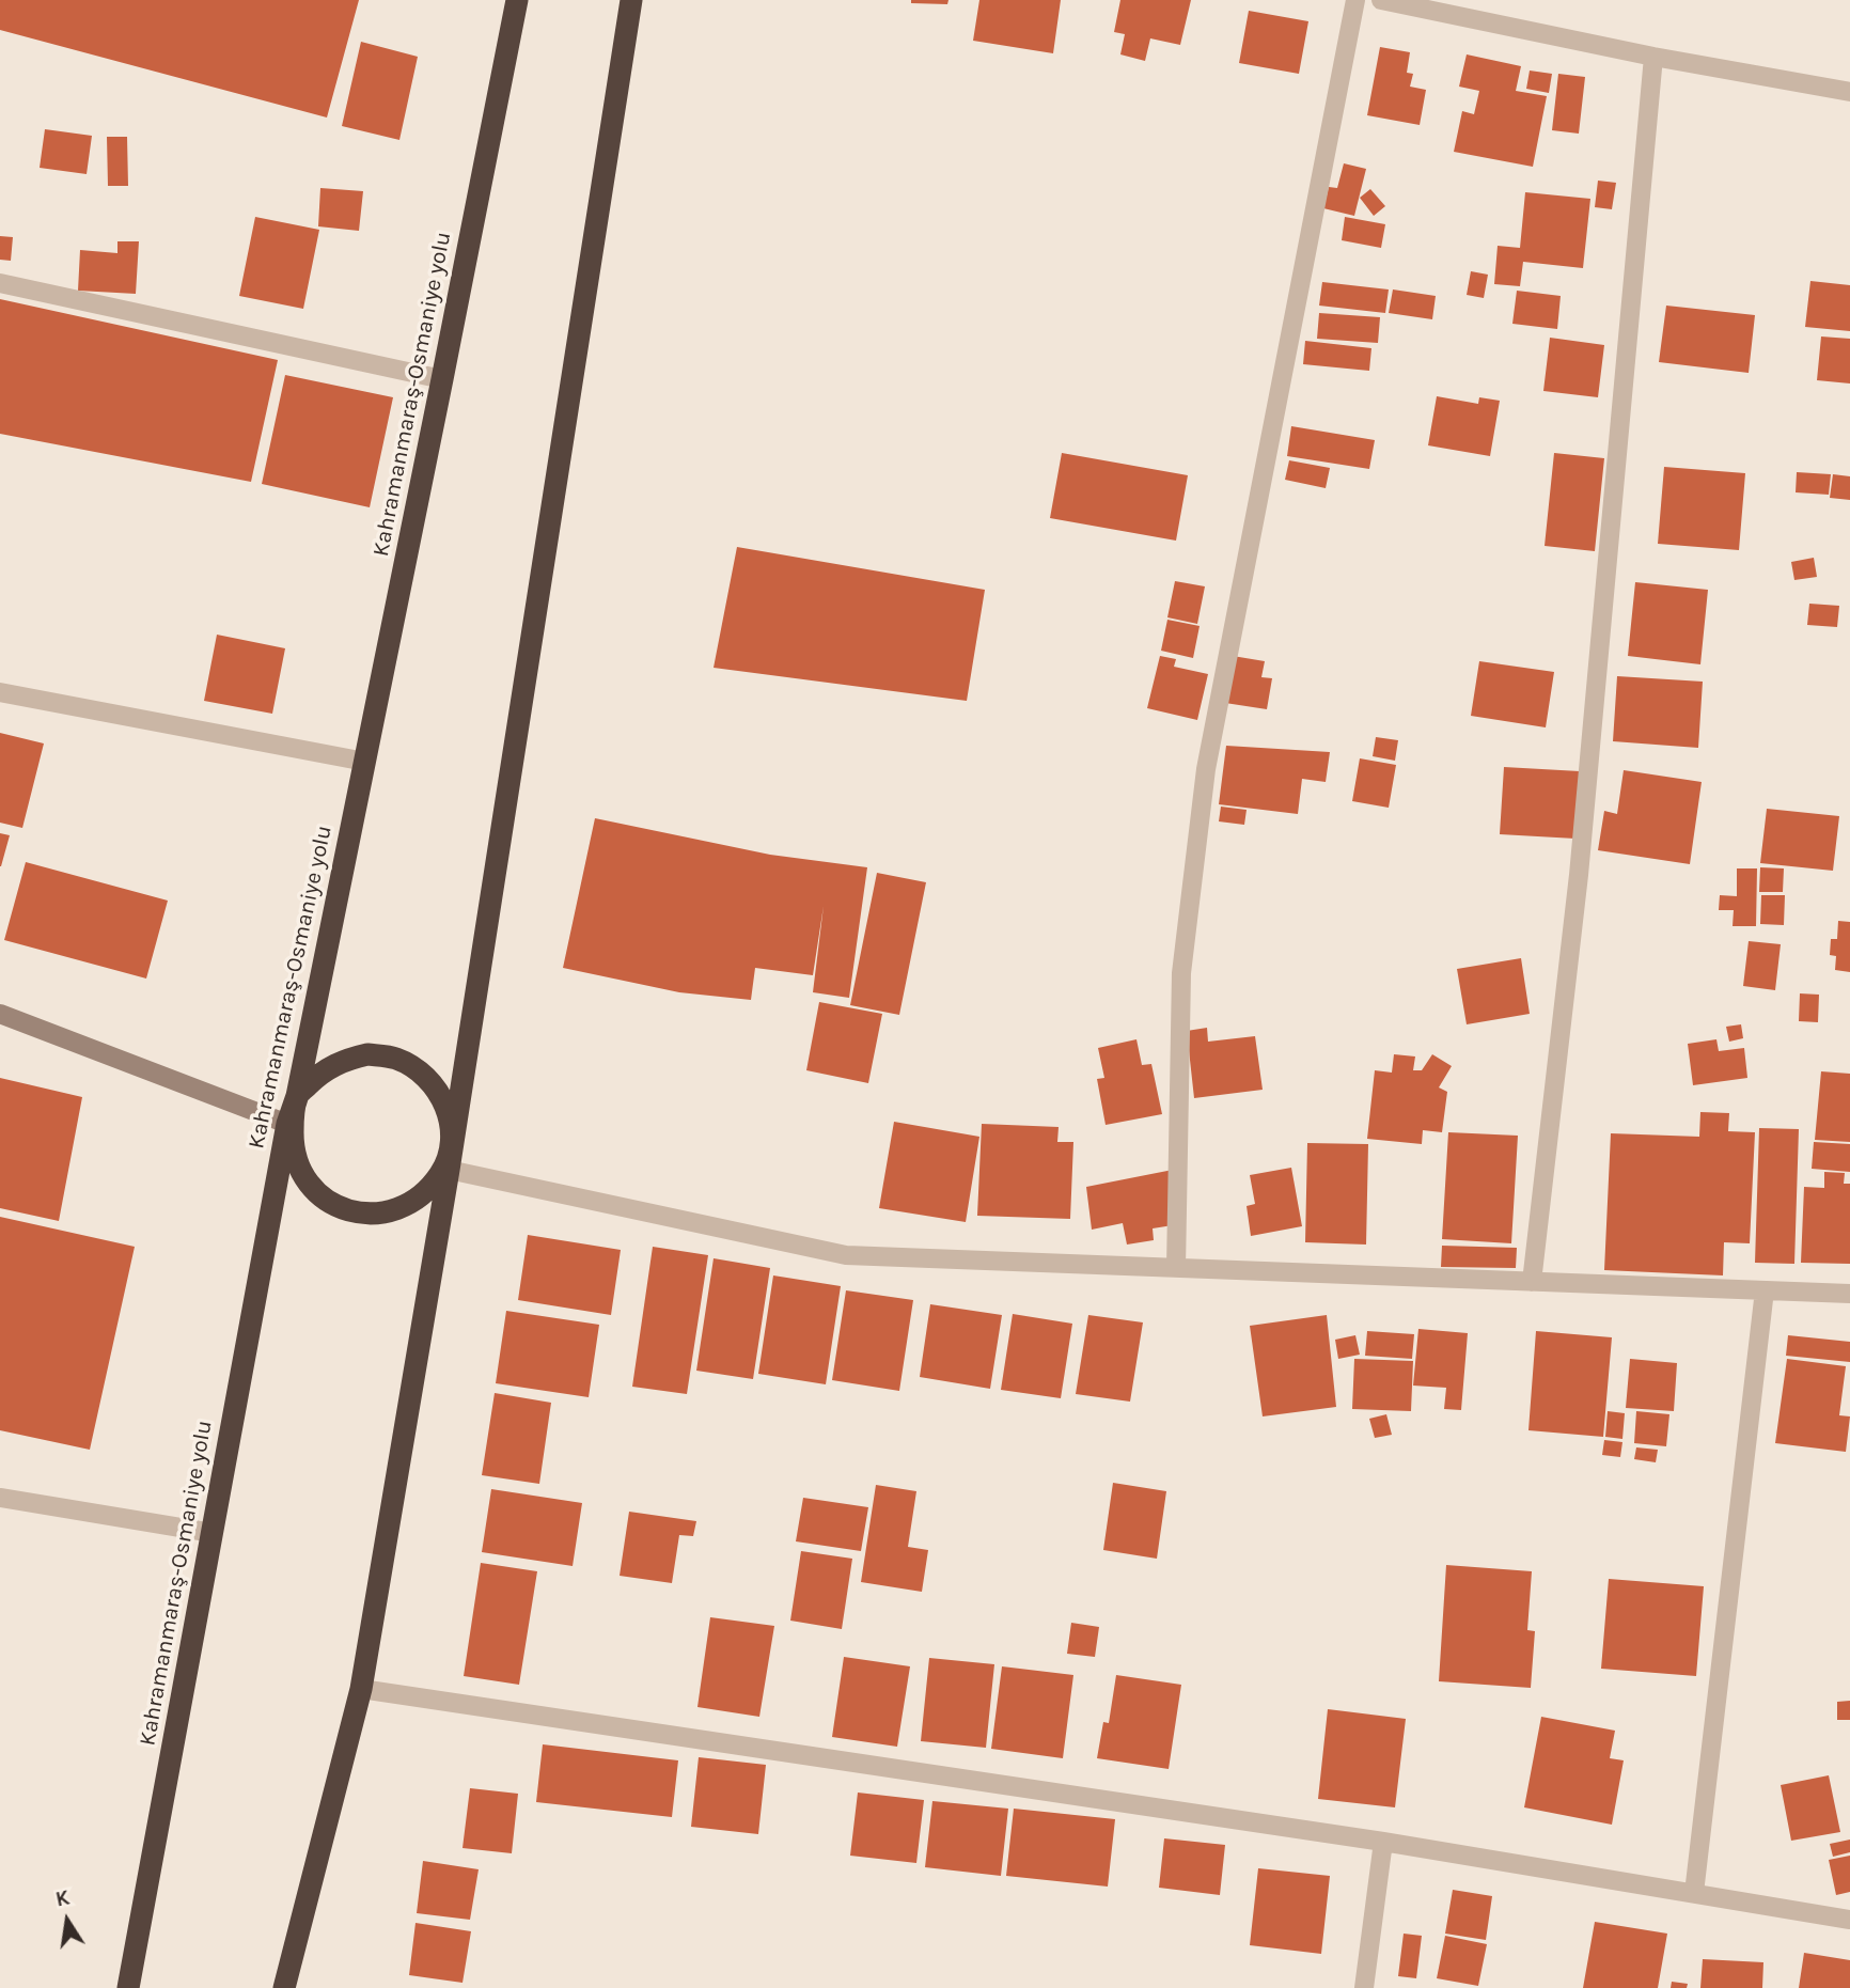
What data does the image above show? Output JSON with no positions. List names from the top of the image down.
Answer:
{
  "streets": {
    "highway": ["Kahramanmaraş-Osmaniye yolu"]
  },
  "north": "top"
}
